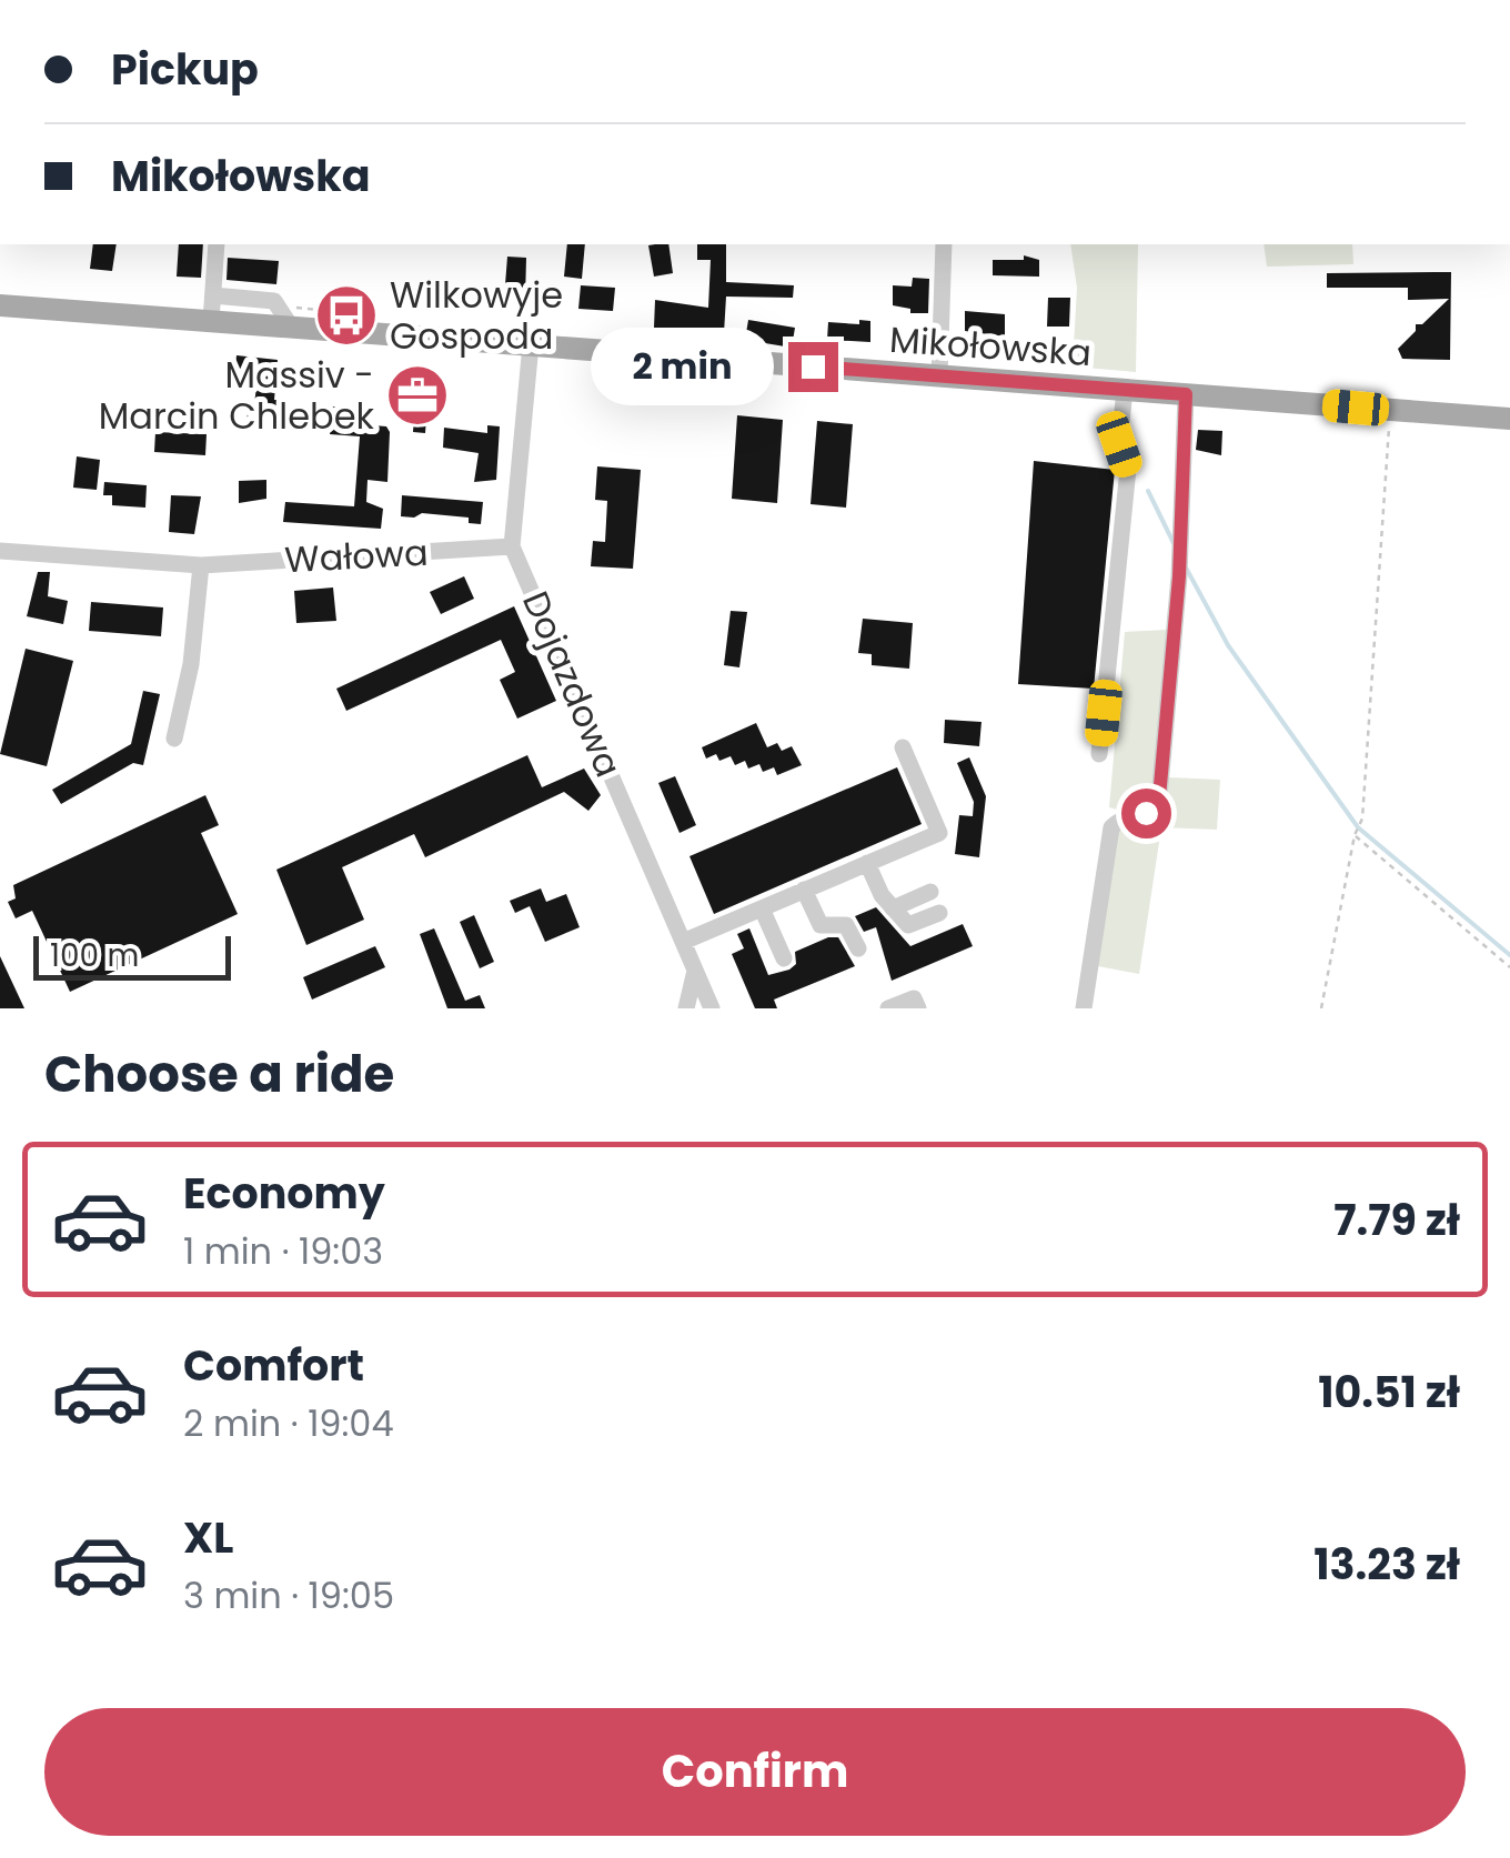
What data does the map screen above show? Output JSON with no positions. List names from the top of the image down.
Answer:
{
  "streets": {
    "main road": ["Mikołowska"],
    "street": ["Wałowa", "Dojazdowa"]
  },
  "crossings": [
    ["Mikołowska", "Dojazdowa"],
    ["Wałowa", "Dojazdowa"]
  ],
  "places": {
    "bus stop": ["Wilkowyje Gospoda"],
    "office": ["Massiv - Marcin Chlebek"]
  },
  "scale_bar": "100 m",
  "page": {
    "banner": ["Pickup", "Mikołowska"],
    "bubble": "2 min",
    "scale": "100 m",
    "heading": "Choose a ride",
    "list": [
      {
        "name": "Economy",
        "note": "1 min · 19:03",
        "value": "7.79 zł"
      },
      {
        "name": "Comfort",
        "note": "2 min · 19:04",
        "value": "10.51 zł"
      },
      {
        "name": "XL",
        "note": "3 min · 19:05",
        "value": "13.23 zł"
      }
    ],
    "buttons": "Confirm"
  }
}
